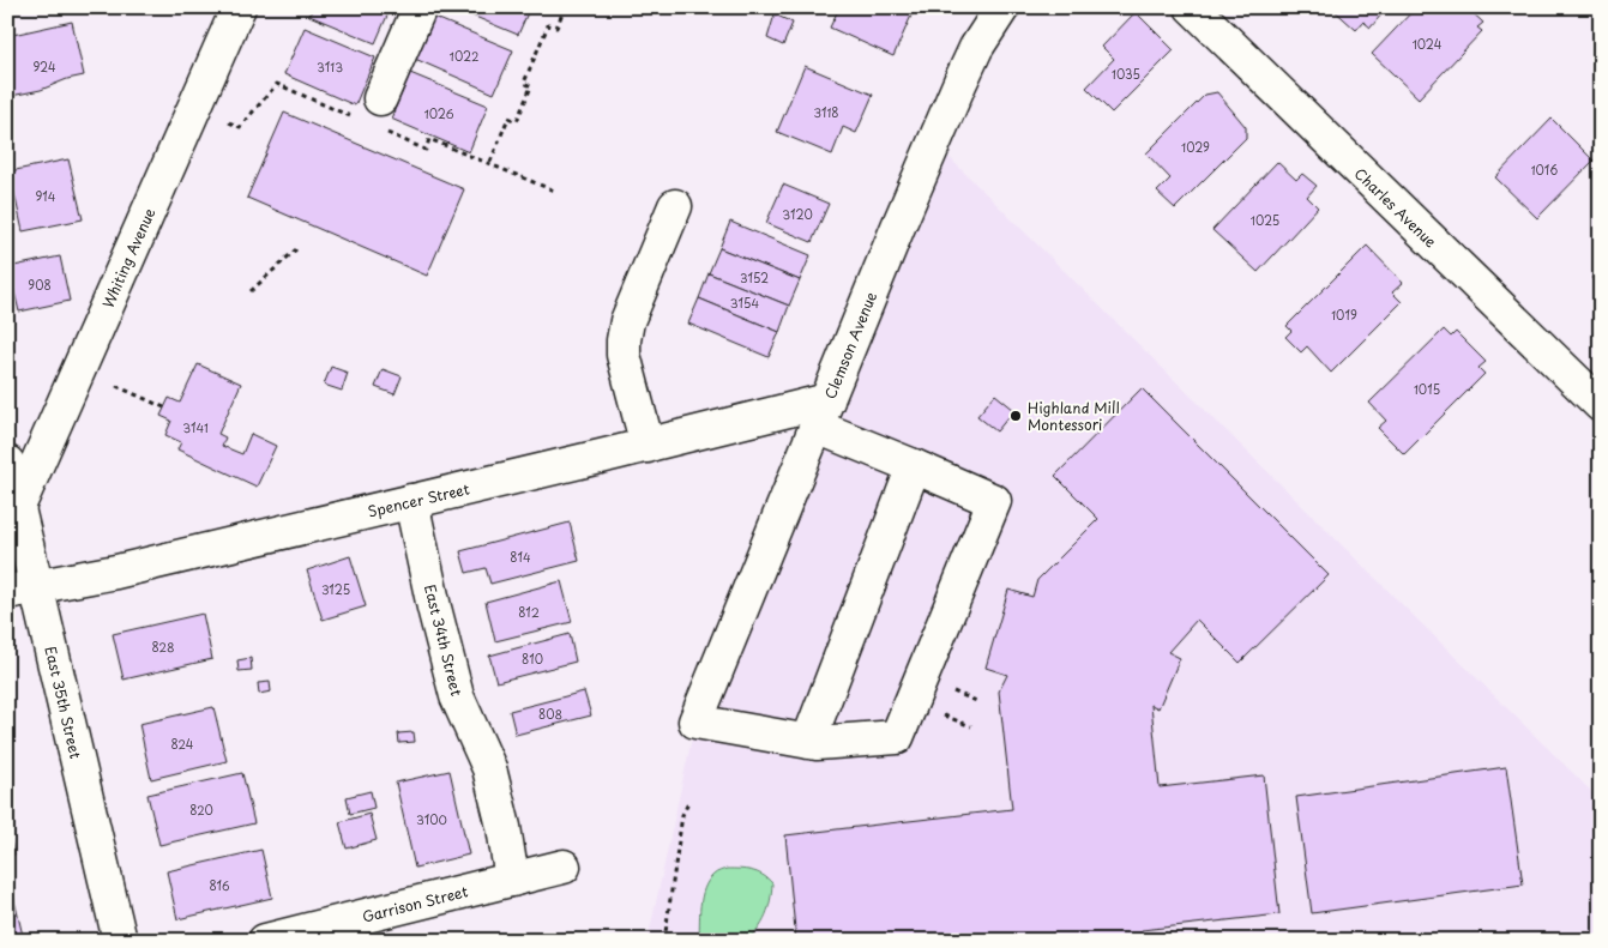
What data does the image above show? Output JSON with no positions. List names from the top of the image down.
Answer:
{
  "streets": {
    "street": [
      "Charles Avenue",
      "Whiting Avenue",
      "Clemson Avenue",
      "Spencer Street",
      "East 34th Street",
      "East 35th Street",
      "Garrison Street"
    ]
  },
  "crossings": [
    ["Whiting Avenue", "East 35th Street"],
    ["Clemson Avenue", "Spencer Street"],
    ["Spencer Street", "East 34th Street"],
    ["Spencer Street", "East 35th Street"],
    ["East 34th Street", "Garrison Street"]
  ],
  "places": ["Highland Mill Montessori"],
  "house_numbers": [
    "1024",
    "1022",
    "924",
    "3113",
    "1035",
    "3118",
    "1026",
    "1029",
    "1016",
    "914",
    "3120",
    "1025",
    "3152",
    "908",
    "3154",
    "1019",
    "1015",
    "3141",
    "814",
    "3125",
    "812",
    "828",
    "810",
    "808",
    "824",
    "820",
    "3100",
    "816"
  ]
}
